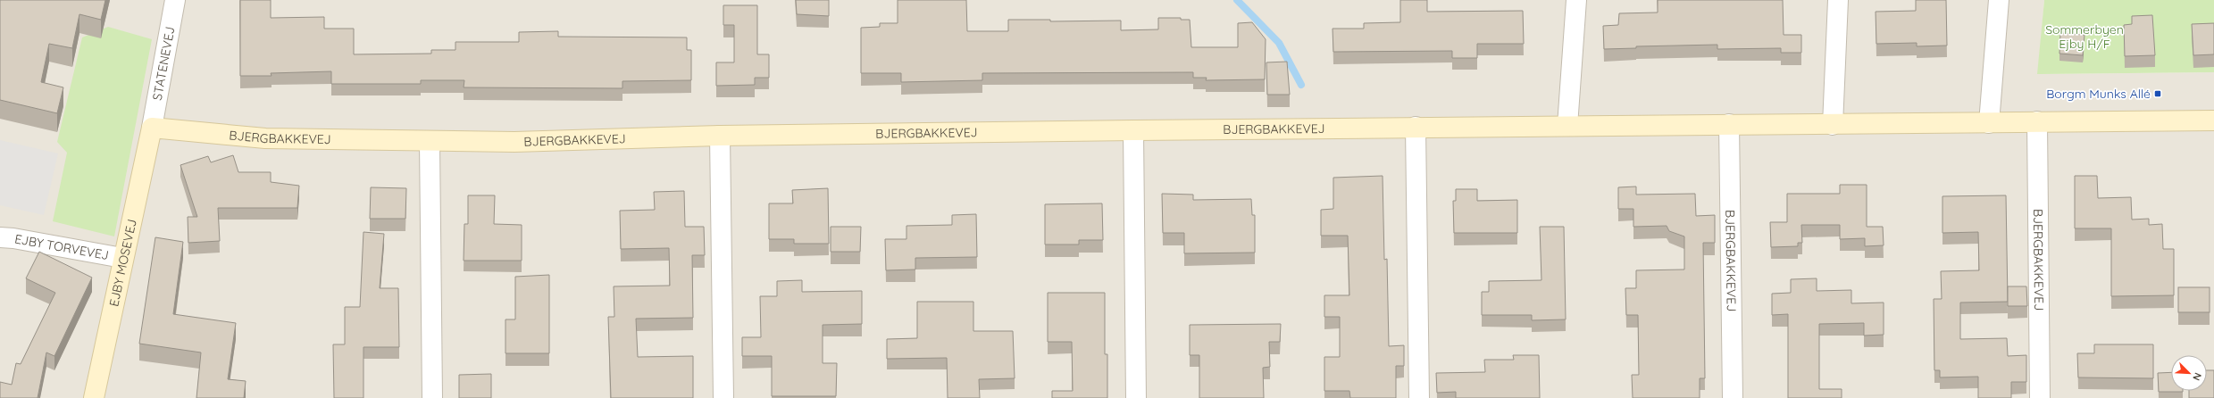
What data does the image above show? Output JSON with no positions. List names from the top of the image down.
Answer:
{
  "streets": {
    "street": [
      "STATENEVEJ",
      "BJERGBAKKEVEJ",
      "EJBY TORVEVEJ",
      "EJBY MOSEVEJ"
    ]
  },
  "crossings": [
    ["STATENEVEJ", "BJERGBAKKEVEJ"],
    ["STATENEVEJ", "EJBY MOSEVEJ"],
    ["BJERGBAKKEVEJ", "EJBY MOSEVEJ"],
    ["EJBY TORVEVEJ", "EJBY MOSEVEJ"]
  ],
  "parks": ["Sommerbyen Ejby H/F"],
  "places": {
    "transit": ["Borgm Munks Allé"]
  },
  "north": "bottom right"
}
